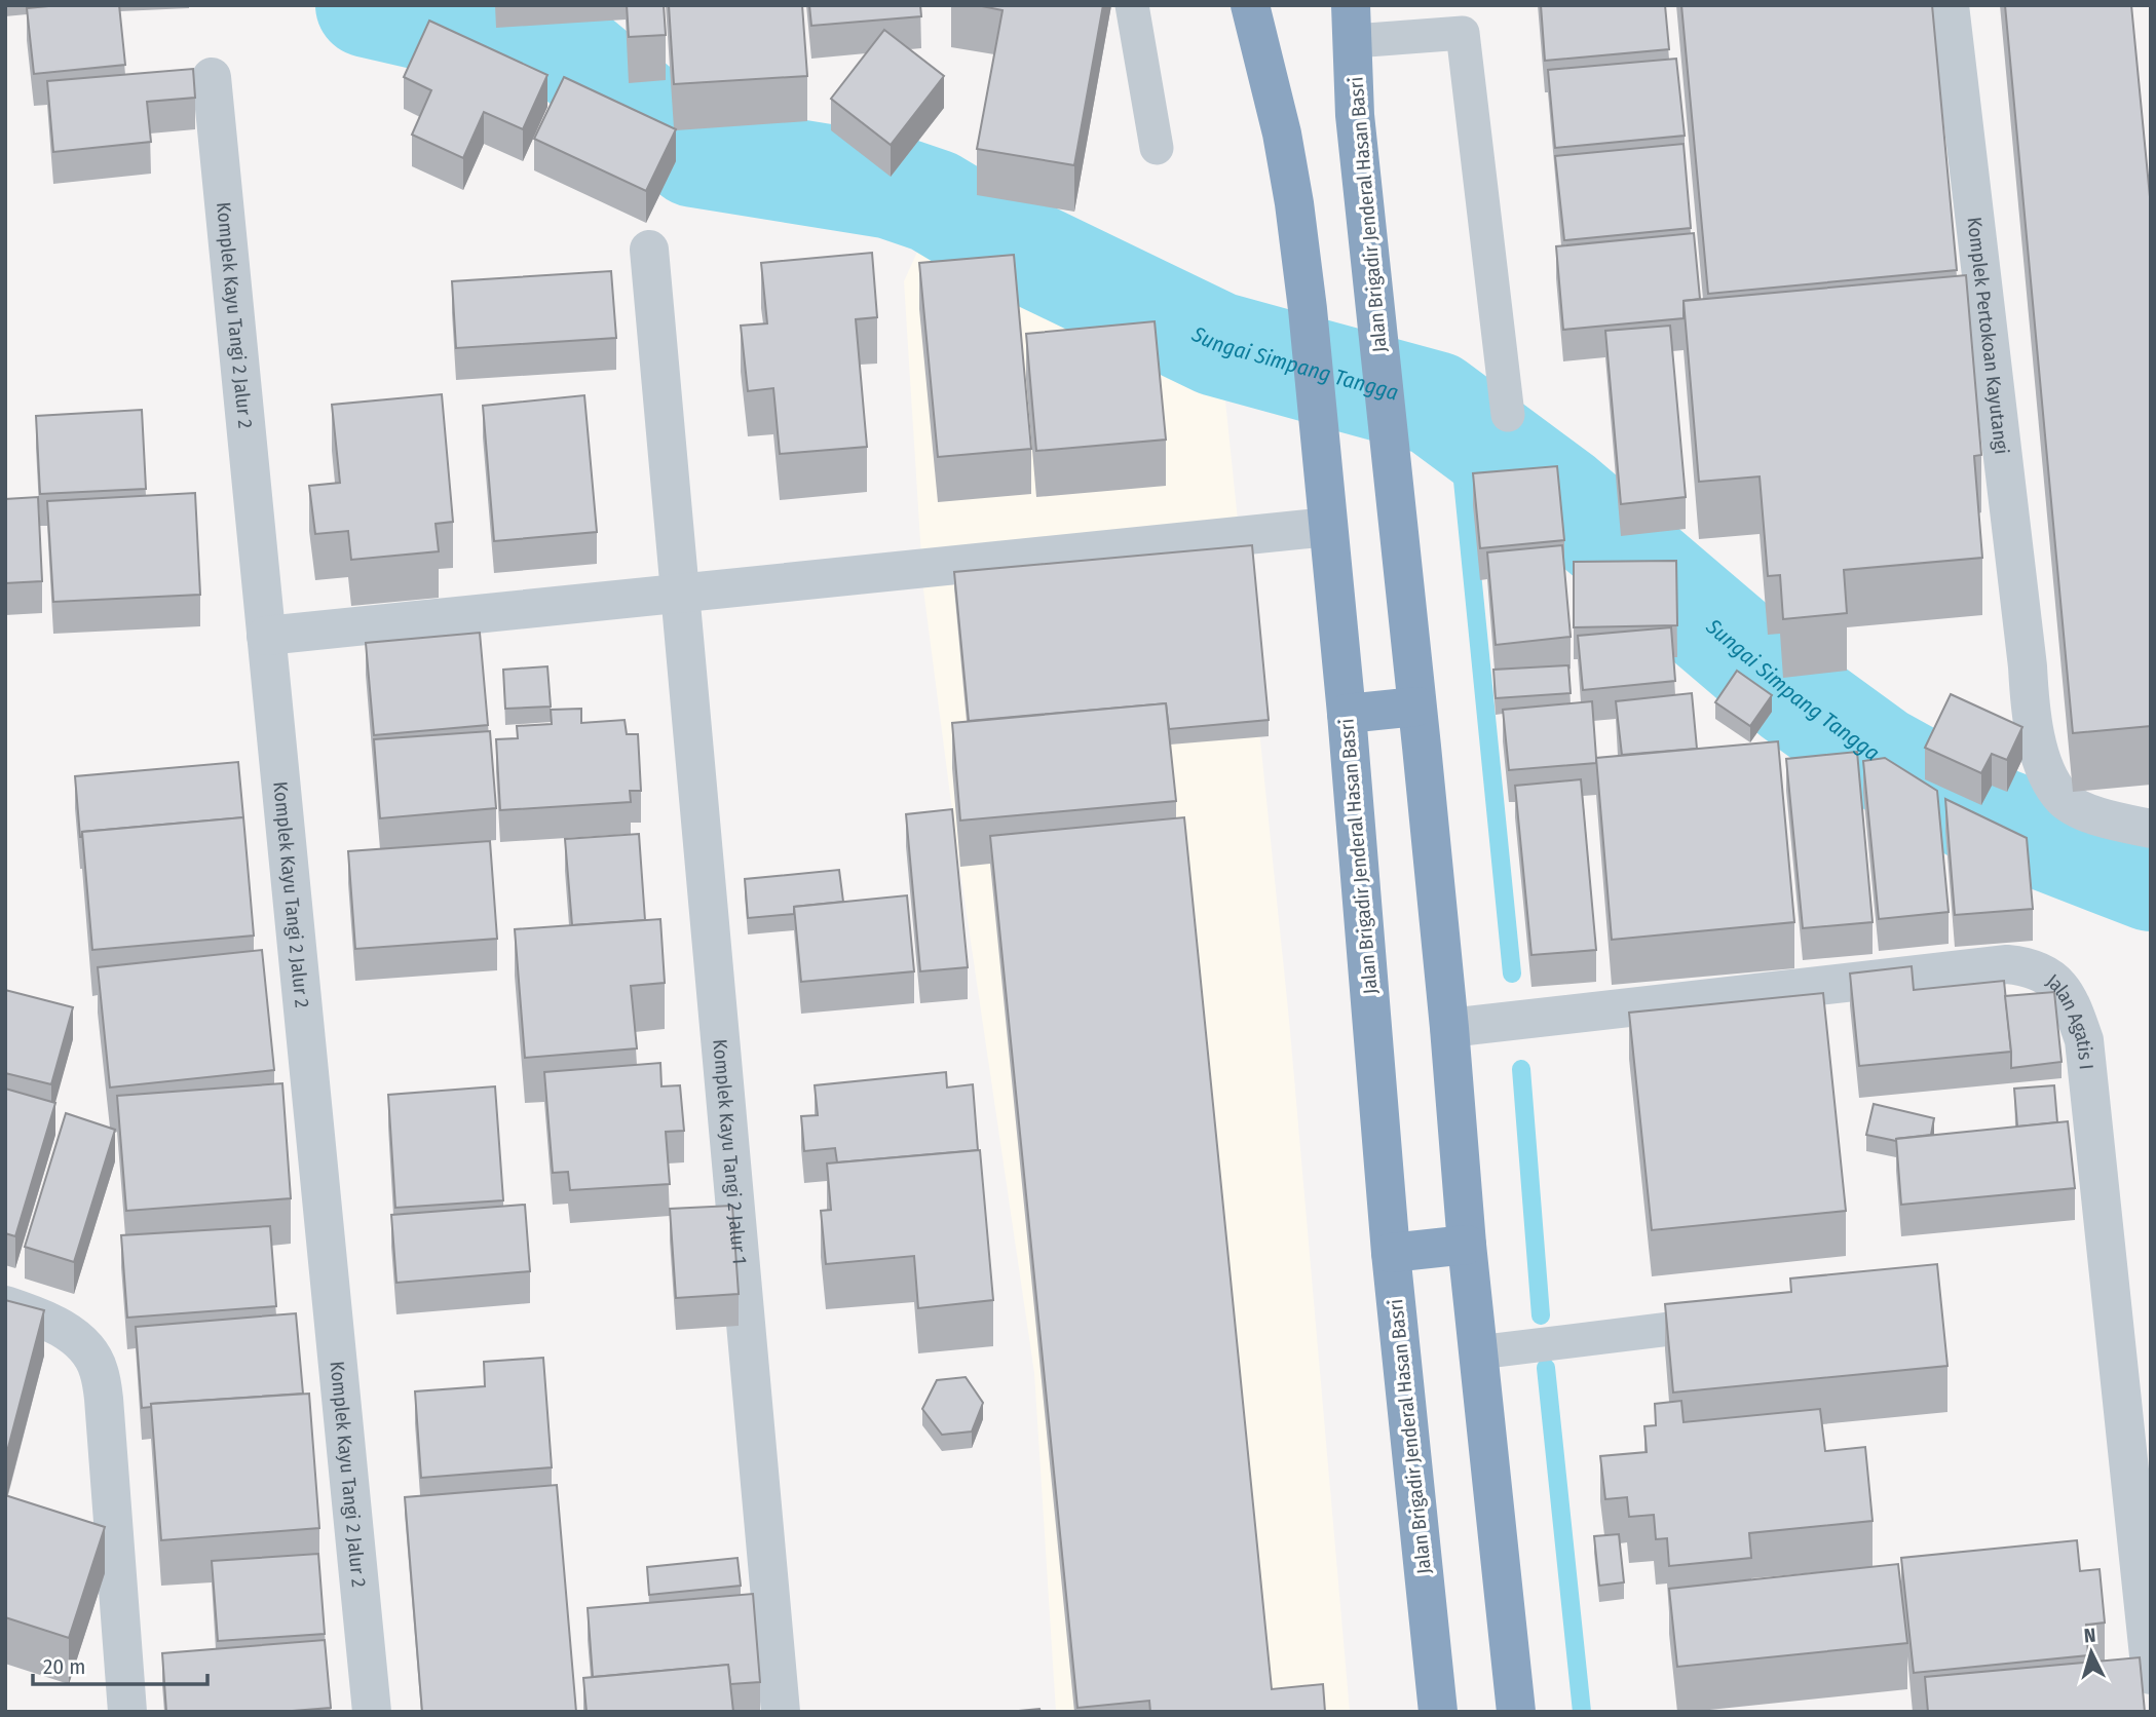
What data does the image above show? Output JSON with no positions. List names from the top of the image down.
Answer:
{
  "streets": {
    "highway": ["Jalan Brigadir Jenderal Hasan Basri"],
    "street": [
      "Komplek Kayu Tangi 2 Jalur 2",
      "Komplek Pertokoan Kayutangi",
      "Jalan Agatis I",
      "Komplek Kayu Tangi 2 Jalur 1"
    ]
  },
  "crossings": [
    ["Jalan Brigadir Jenderal Hasan Basri", "Jalan Agatis I"]
  ],
  "water": ["Sungai Simpang Tangga"],
  "scale_bar": "20 m",
  "north": "top"
}
